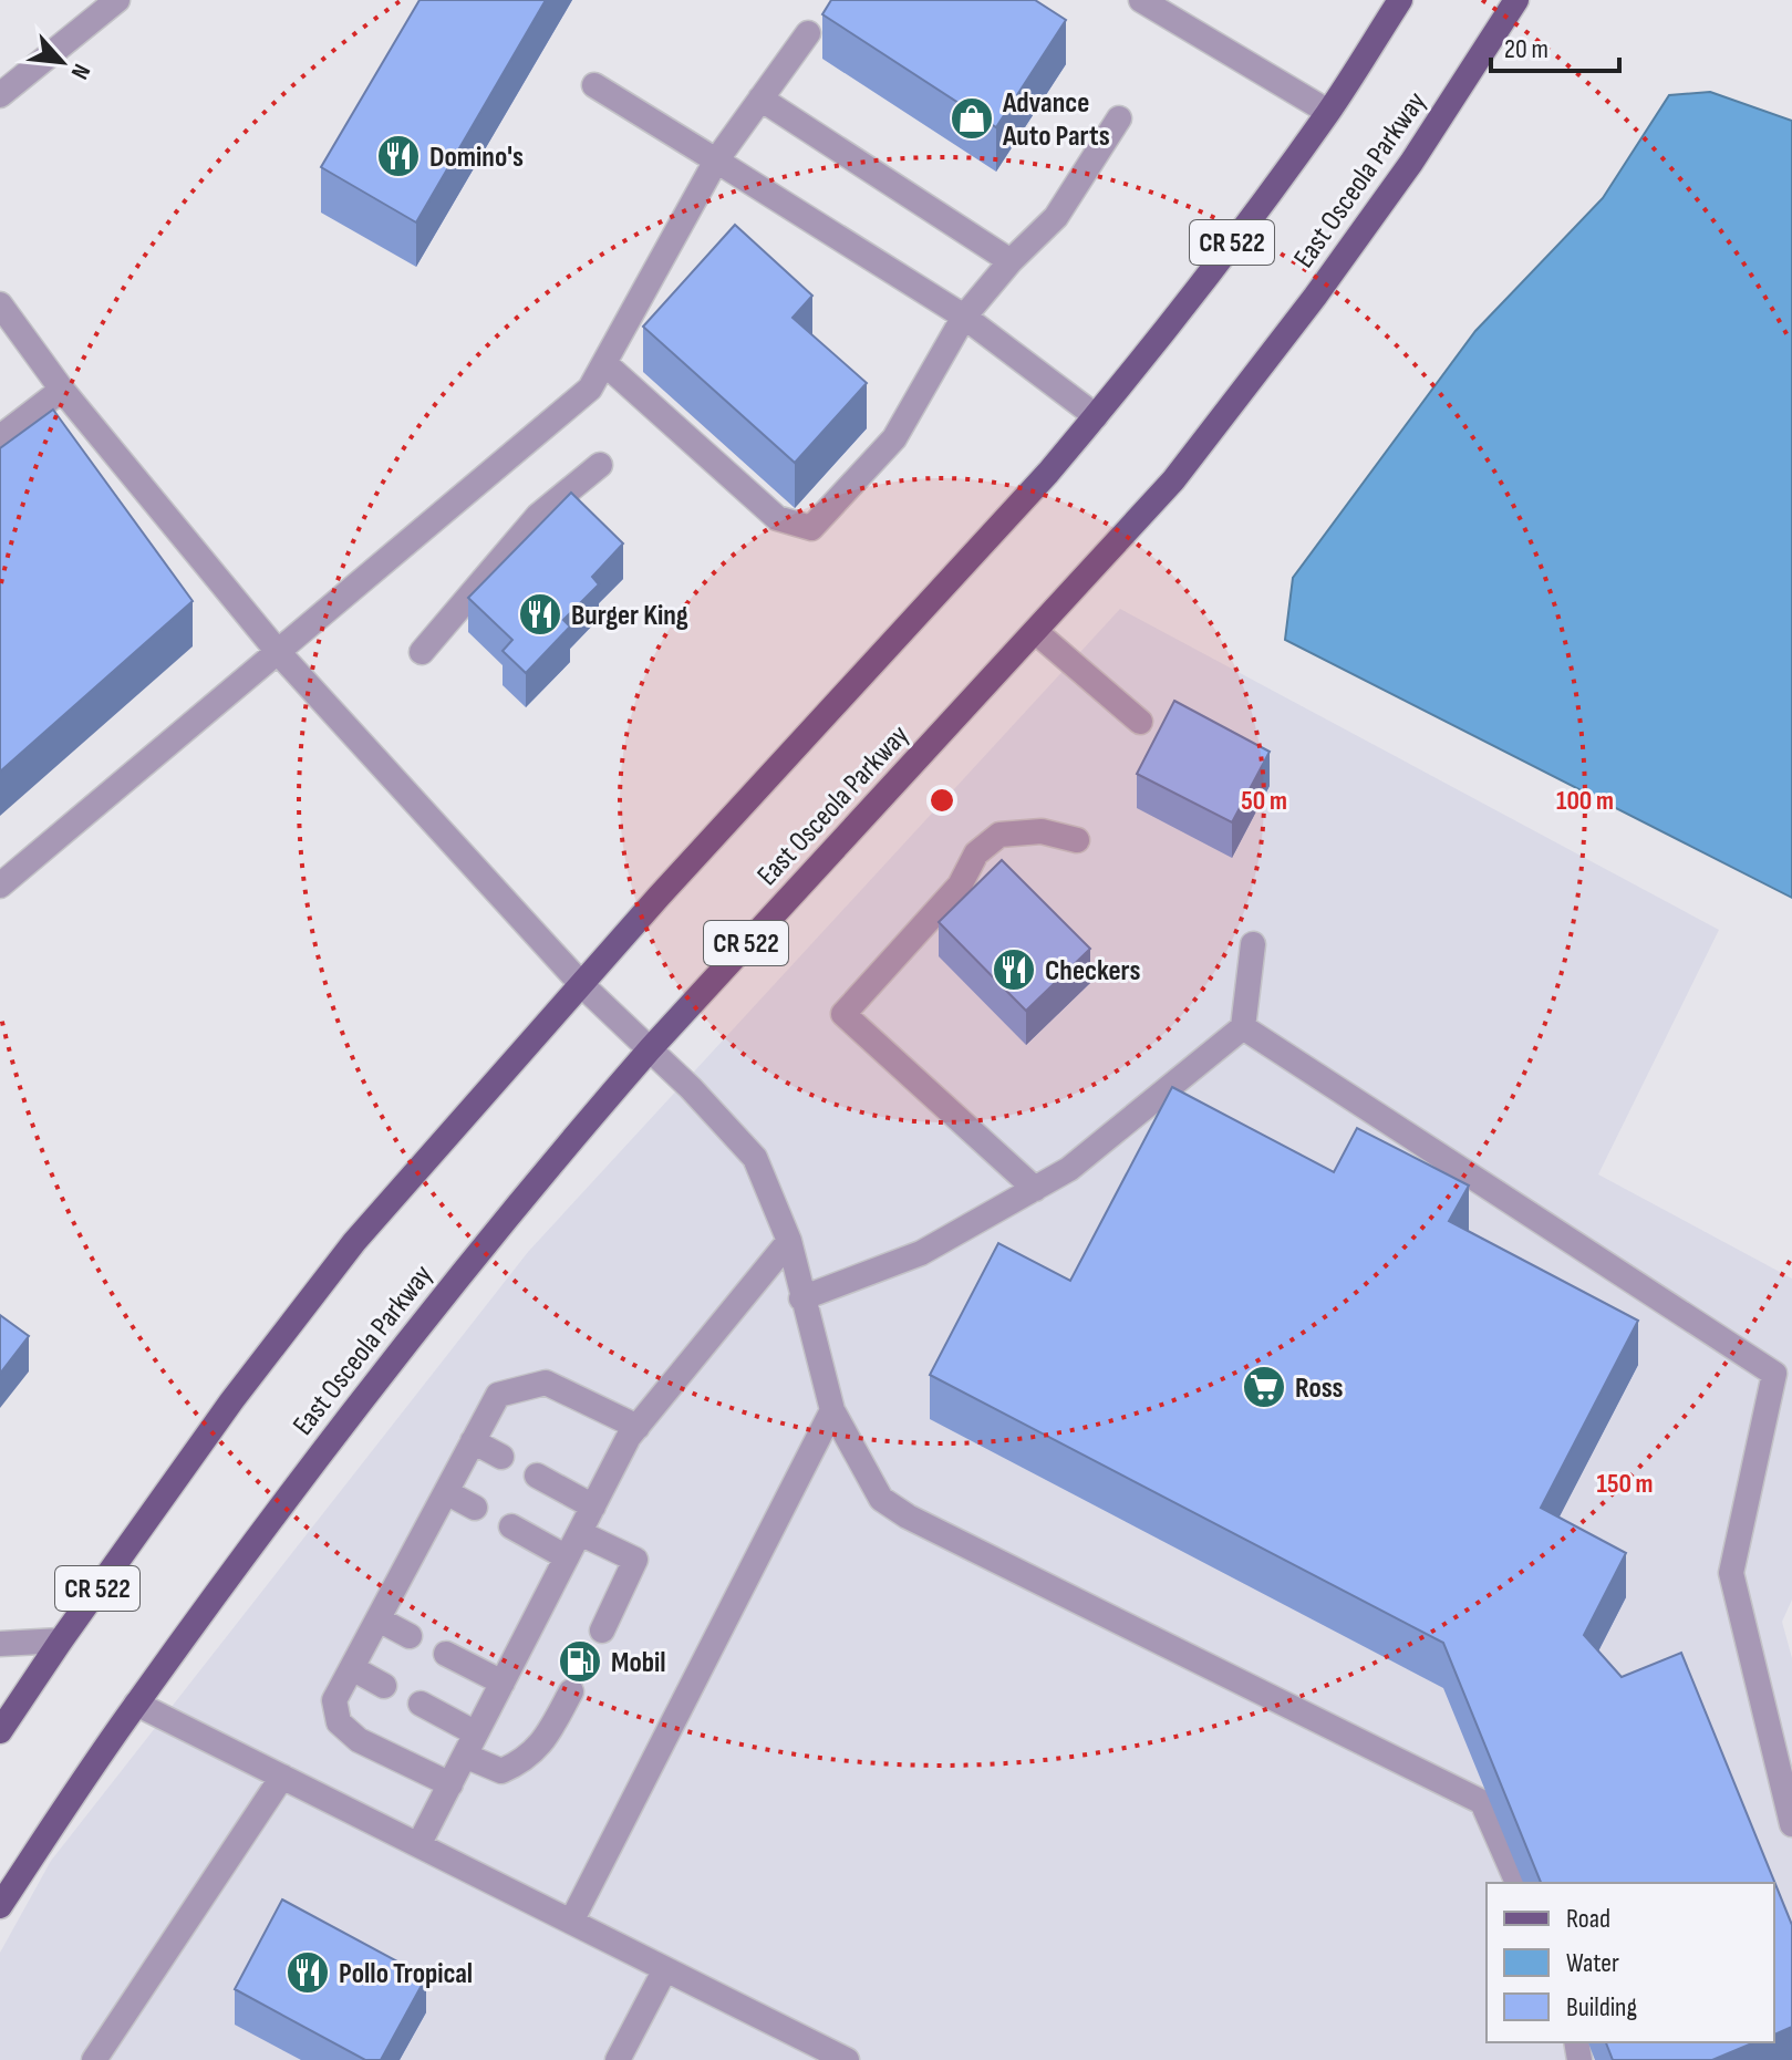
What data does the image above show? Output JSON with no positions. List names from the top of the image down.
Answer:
{
  "streets": {
    "main road": ["East Osceola Parkway", "CR 522"]
  },
  "places": {
    "shop": ["Advance Auto Parts"],
    "restaurant": [
      "Domino's",
      "Burger King",
      "Checkers",
      "Pollo Tropical"
    ],
    "supermarket": ["Ross"],
    "fuel station": ["Mobil"]
  },
  "legend": ["Road", "Water", "Building"],
  "scale_bar": "20 m",
  "north": "bottom right",
  "rings": ["50 m", "100 m", "150 m"]
}
